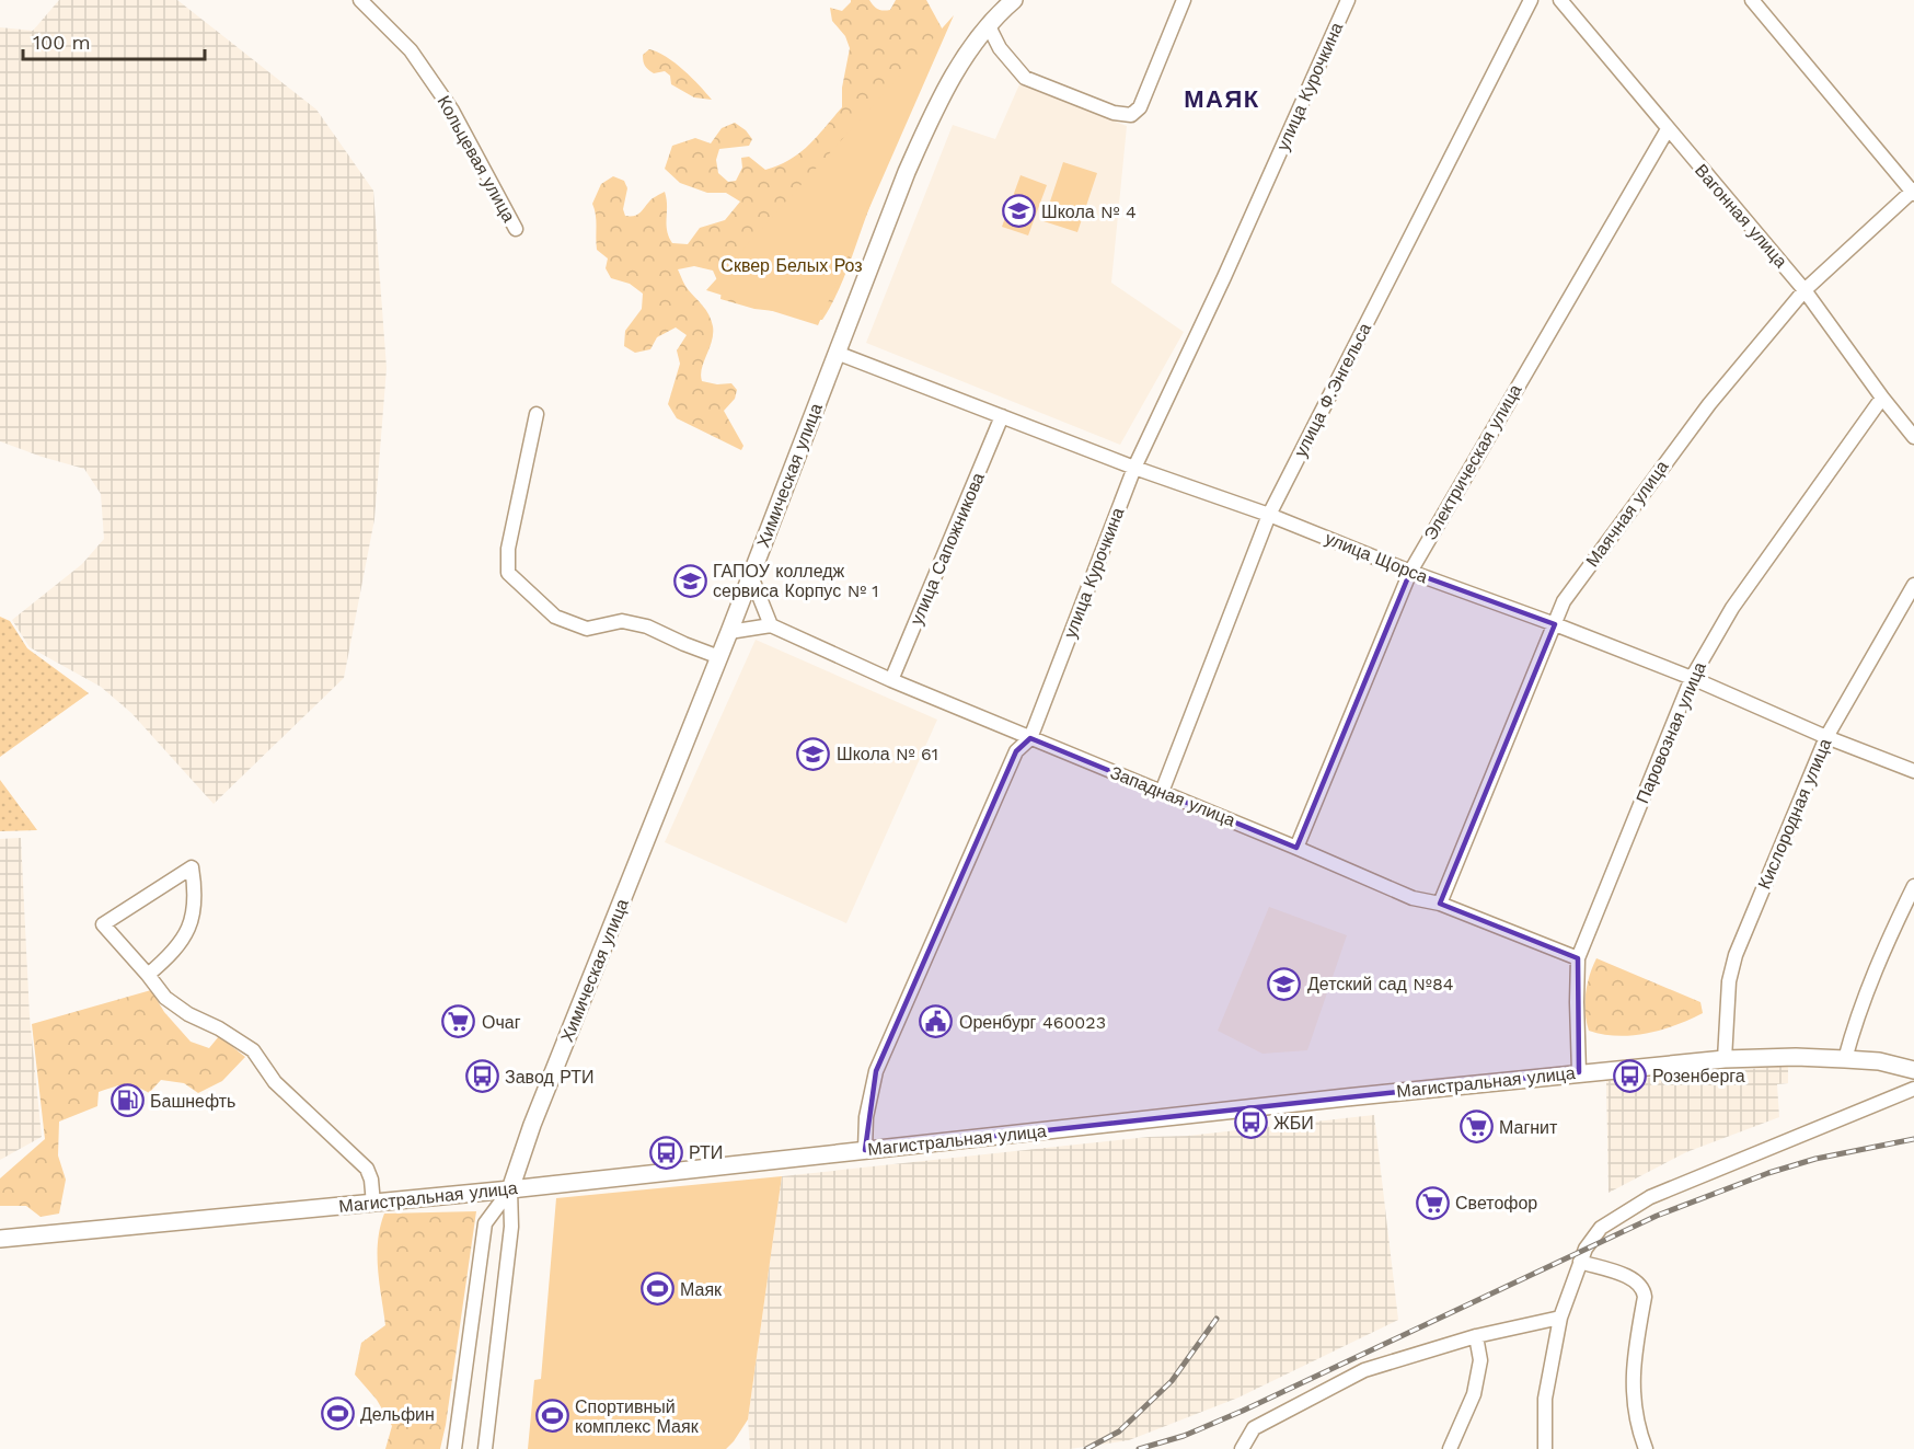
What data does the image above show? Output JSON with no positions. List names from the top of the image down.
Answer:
{
  "streets": {
    "street": [
      "улица Курочкина",
      "Кольцевая улица",
      "Вагонная улица",
      "улица Ф.Энгельса",
      "Электрическая улица",
      "Химическая улица",
      "Маячная улица",
      "улица Сапожникова",
      "улица Щорса",
      "Паровозная улица",
      "Западная улица",
      "Кислородная улица",
      "Магистральная улица"
    ]
  },
  "crossings": [
    ["улица Курочкина", "улица Щорса"],
    ["улица Курочкина", "Западная улица"],
    ["улица Курочкина", "Магистральная улица"],
    ["Вагонная улица", "Электрическая улица"],
    ["Вагонная улица", "Маячная улица"],
    ["Вагонная улица", "Паровозная улица"],
    ["улица Ф.Энгельса", "улица Щорса"],
    ["улица Ф.Энгельса", "Западная улица"],
    ["Электрическая улица", "улица Щорса"],
    ["Электрическая улица", "Западная улица"],
    ["Химическая улица", "улица Щорса"],
    ["Химическая улица", "Магистральная улица"],
    ["Маячная улица", "улица Щорса"],
    ["Маячная улица", "Западная улица"],
    ["улица Сапожникова", "улица Щорса"],
    ["улица Сапожникова", "Западная улица"],
    ["улица Щорса", "Паровозная улица"],
    ["улица Щорса", "Кислородная улица"],
    ["Паровозная улица", "Западная улица"],
    ["Паровозная улица", "Магистральная улица"],
    ["Кислородная улица", "Магистральная улица"]
  ],
  "districts": ["МАЯК"],
  "parks": ["Сквер Белых Роз"],
  "places": {
    "school or university": [
      "Школа № 4",
      "ГАПОУ колледж сервиса Корпус № 1",
      "Школа № 61",
      "Детский сад №84"
    ],
    "supermarket": ["Очаг", "Магнит", "Светофор"],
    "public building": ["Оренбург 460023"],
    "bus stop": [
      "Розенберга",
      "Завод РТИ",
      "ЖБИ",
      "РТИ"
    ],
    "fuel station": ["Башнефть"],
    "sports": ["Маяк", "Дельфин", "Спортивный комплекс Маяк"]
  },
  "scale_bar": "100 m"
}
